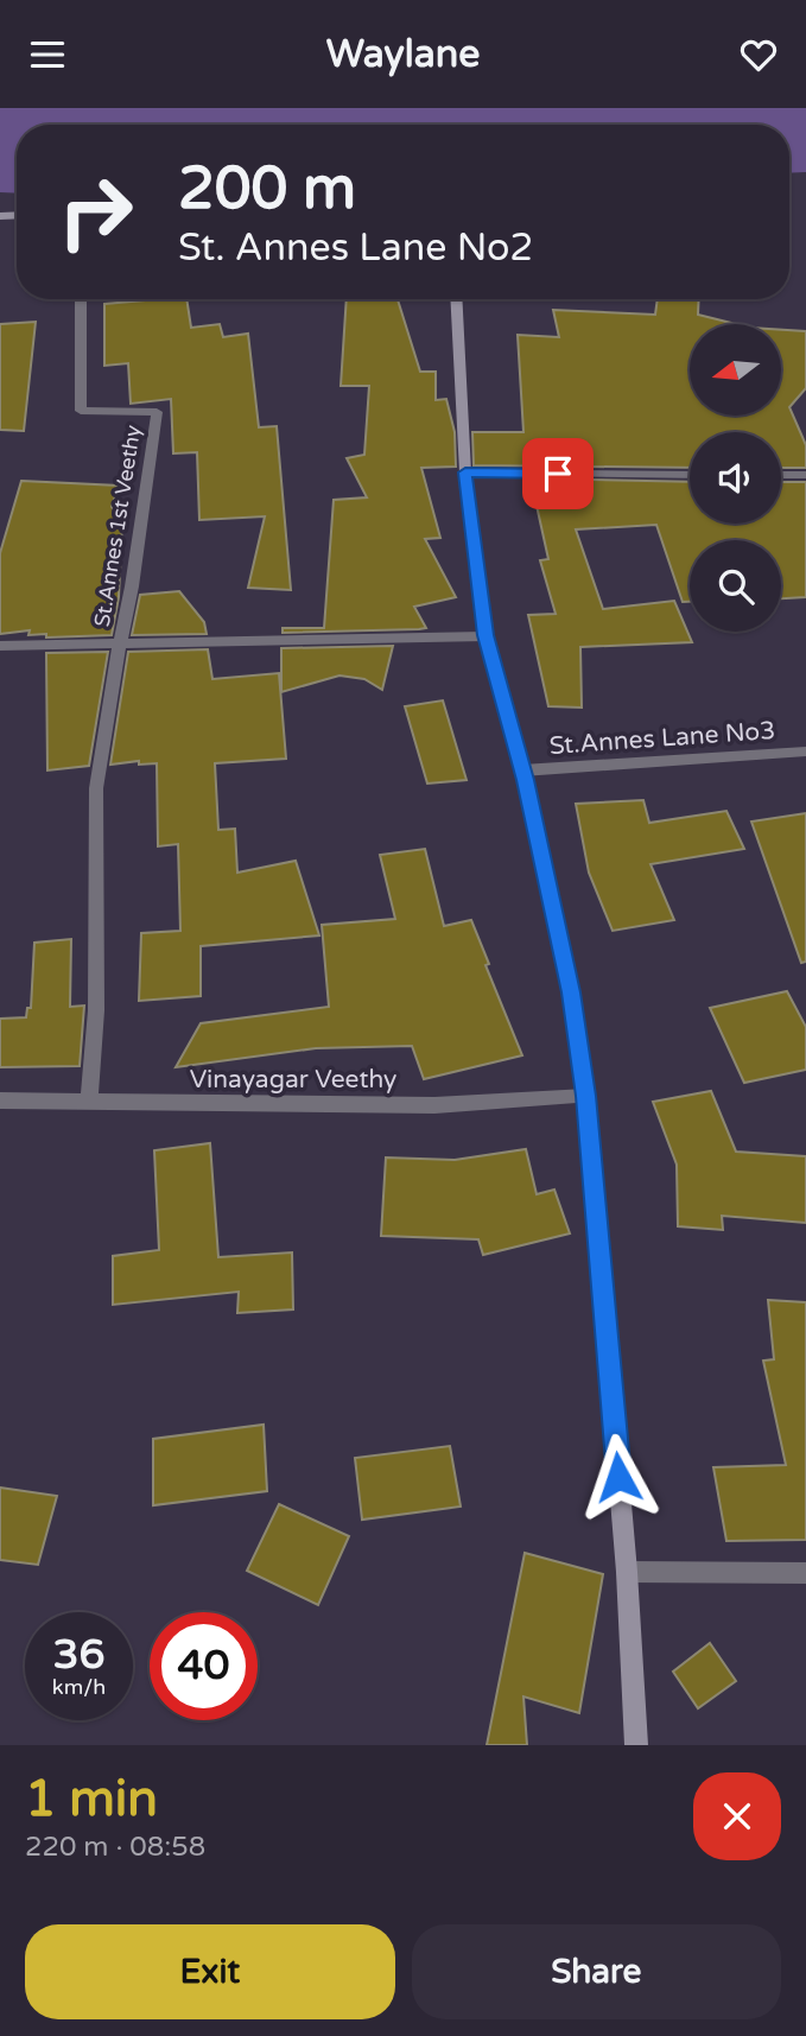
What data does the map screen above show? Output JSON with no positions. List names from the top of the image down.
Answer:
{
  "streets": {
    "street": ["St.Annes 1st Veethy", "St.Annes Lane No3", "Vinayagar Veethy"]
  },
  "north": "left",
  "page": {
    "header": "Waylane",
    "turn": ["200 m", "St. Annes Lane No2"],
    "speed": "36 km/h",
    "limit": "40",
    "heading": ["1 min", "220 m · 08:58"],
    "buttons": ["Exit", "Share"]
  }
}
